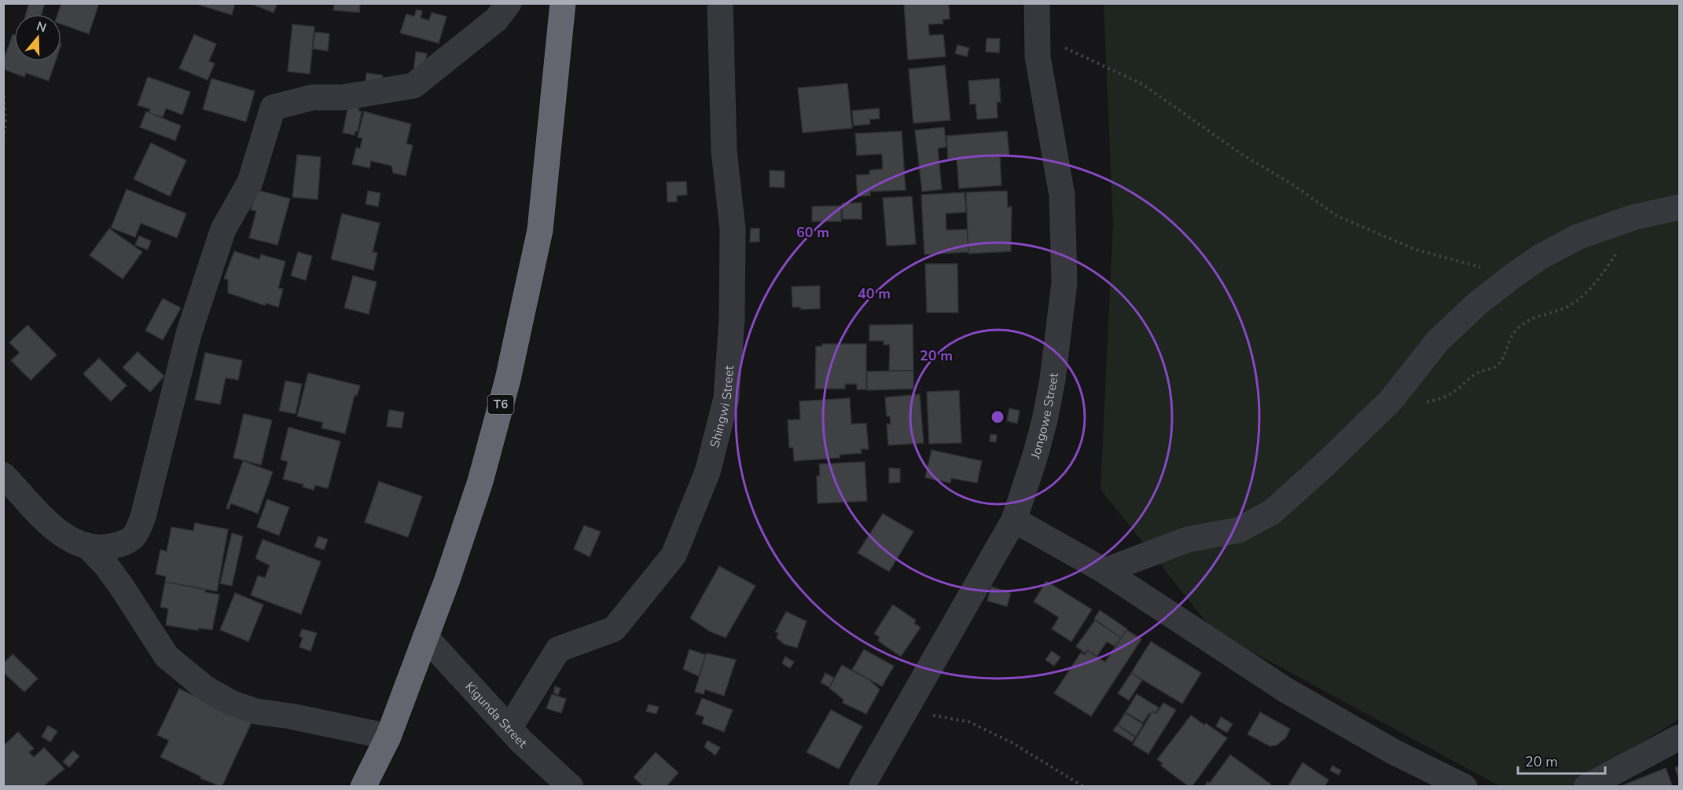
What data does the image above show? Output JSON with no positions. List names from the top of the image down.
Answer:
{
  "streets": {
    "highway": ["T6"],
    "street": ["Shingwi Street", "Jongowe Street", "Kigunda Street"]
  },
  "crossings": [
    ["T6", "Kigunda Street"],
    ["Shingwi Street", "Kigunda Street"]
  ],
  "scale_bar": "20 m",
  "north": "top",
  "rings": ["60 m", "40 m", "20 m"]
}
